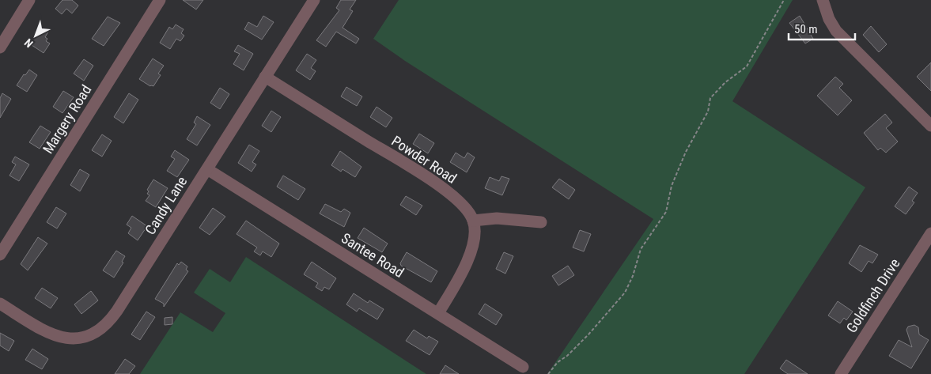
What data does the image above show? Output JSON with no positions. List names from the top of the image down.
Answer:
{
  "streets": {
    "street": [
      "Margery Road",
      "Powder Road",
      "Candy Lane",
      "Santee Road",
      "Goldfinch Drive"
    ]
  },
  "crossings": [
    ["Powder Road", "Candy Lane"],
    ["Candy Lane", "Santee Road"]
  ],
  "scale_bar": "50 m",
  "north": "bottom left"
}
